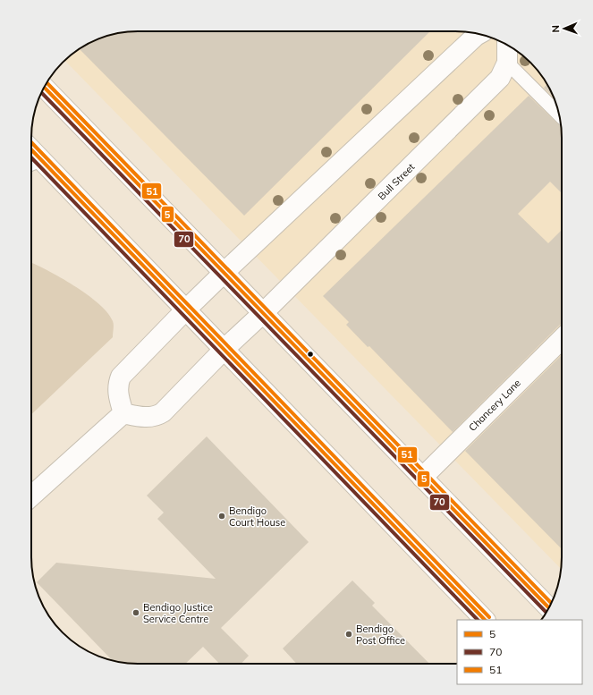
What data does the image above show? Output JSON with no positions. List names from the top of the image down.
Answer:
{
  "streets": {
    "main road": ["Bull Street", "Chancery Lane"]
  },
  "places": ["Bendigo Court House", "Bendigo Justice Service Centre", "Bendigo Post Office"],
  "lines": ["transit line 51", "transit line 5", "transit line 70"],
  "legend": ["5", "70", "51"],
  "north": "left"
}
